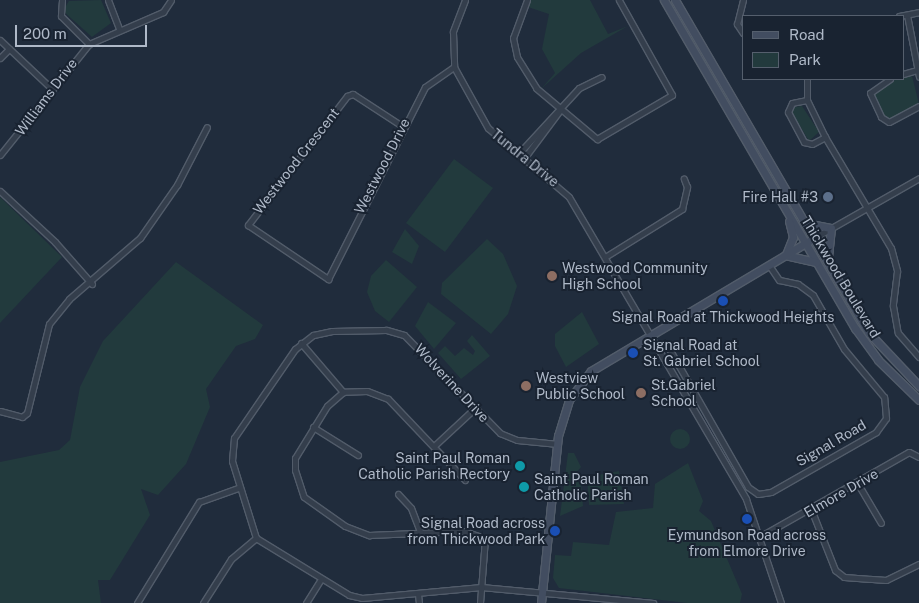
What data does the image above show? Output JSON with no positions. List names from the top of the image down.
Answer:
{
  "streets": {
    "main road": ["Thickwood Boulevard"],
    "street": [
      "Williams Drive",
      "Tundra Drive",
      "Westwood Crescent",
      "Westwood Drive",
      "Wolverine Drive",
      "Signal Road",
      "Elmore Drive"
    ]
  },
  "crossings": [
    ["Tundra Drive", "Westwood Drive"],
    ["Tundra Drive", "Elmore Drive"],
    ["Westwood Crescent", "Westwood Drive"]
  ],
  "places": [
    "Fire Hall #3",
    "Westwood Community High School",
    "Signal Road at Thickwood Heights",
    "Signal Road at St. Gabriel School",
    "Westview Public School",
    "St.Gabriel School",
    "Saint Paul Roman Catholic Parish Rectory",
    "Saint Paul Roman Catholic Parish",
    "Eymundson Road across from Elmore Drive",
    "Signal Road across from Thickwood Park"
  ],
  "legend": ["Road", "Park"],
  "scale_bar": "200 m"
}
